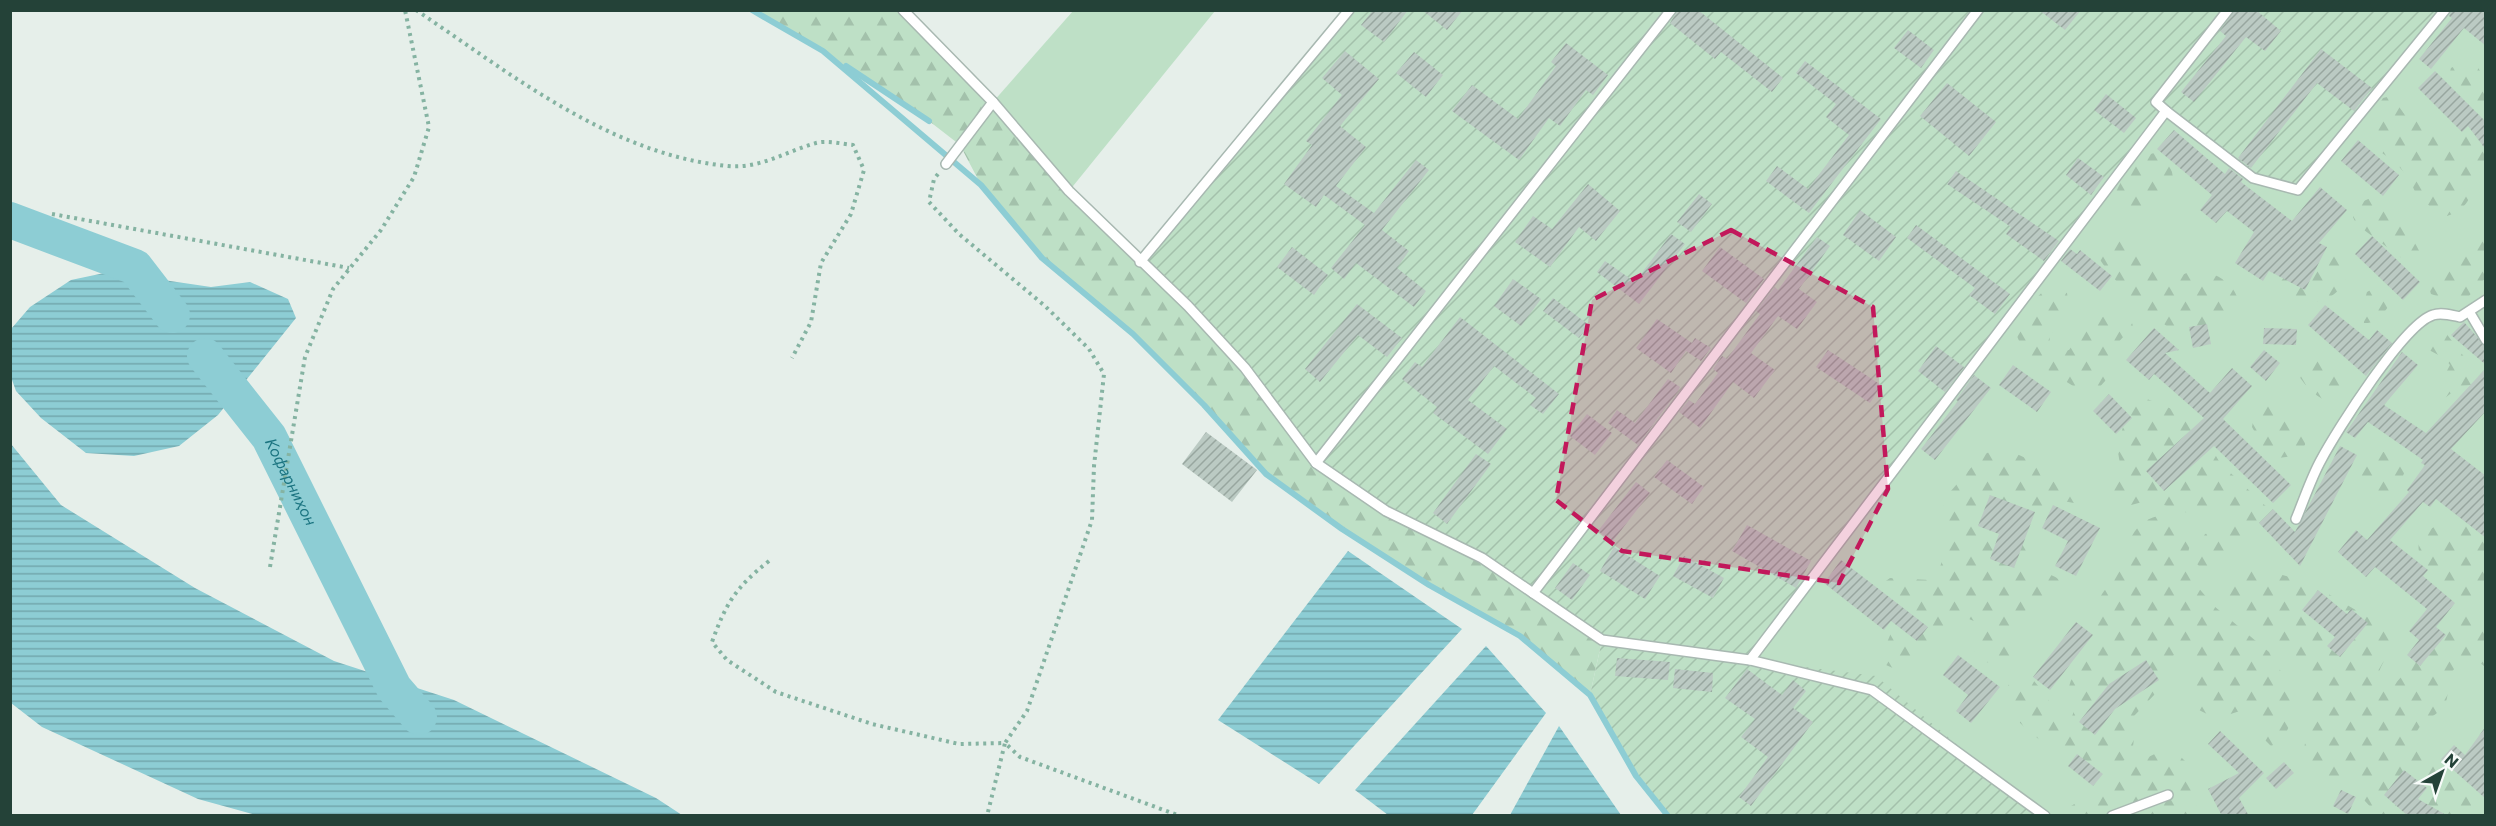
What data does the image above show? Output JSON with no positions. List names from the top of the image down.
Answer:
{
  "water": ["Кофарниҳон"],
  "north": "top right"
}
